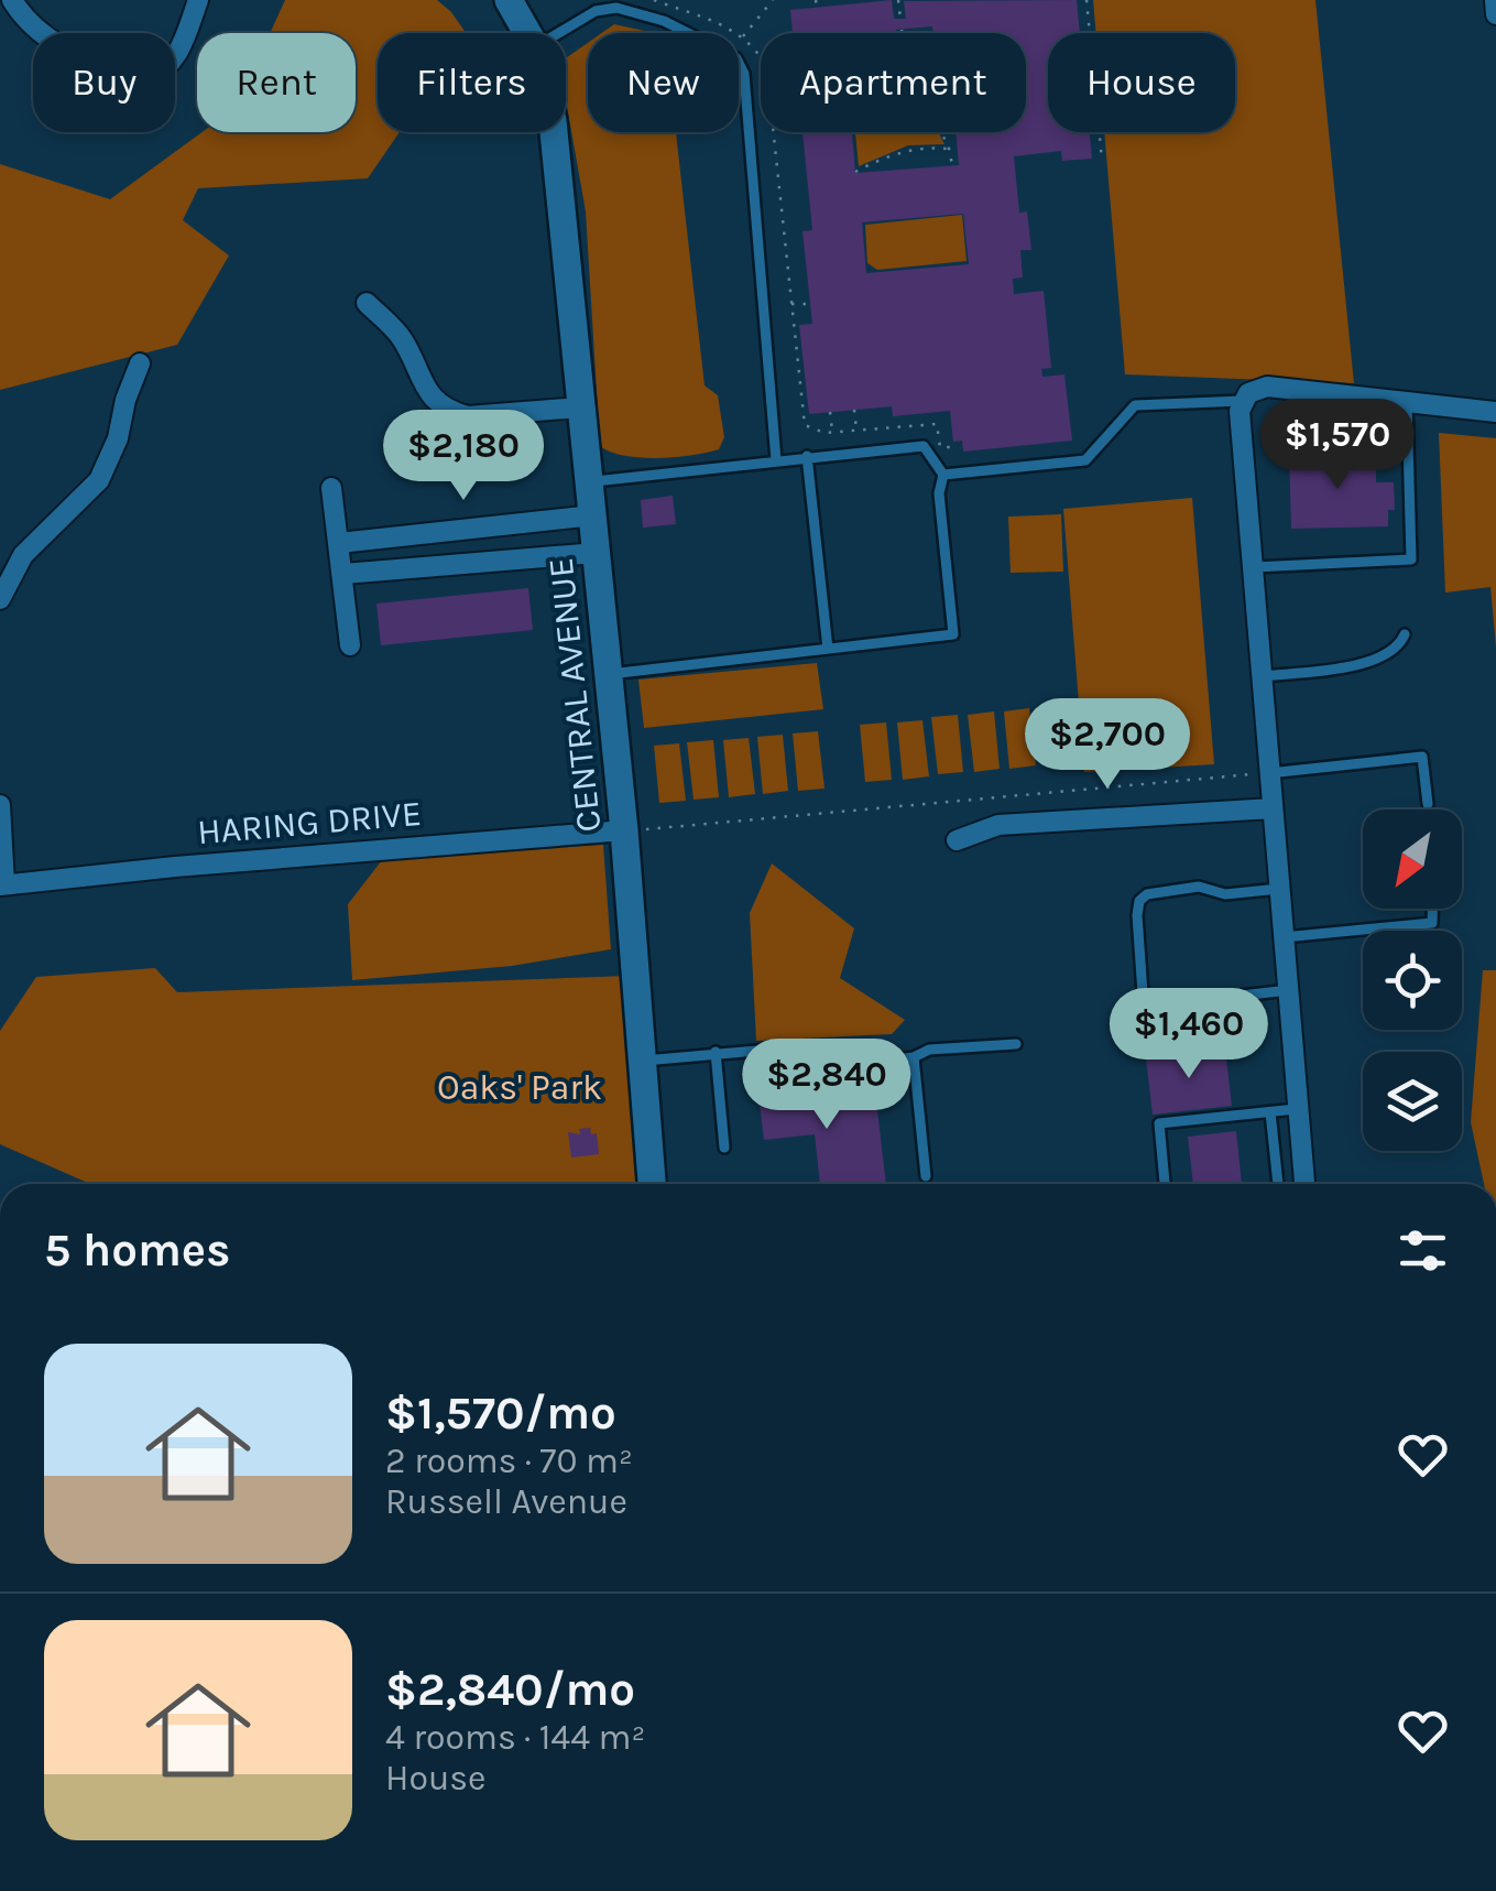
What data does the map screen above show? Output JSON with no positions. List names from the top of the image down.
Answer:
{
  "streets": {
    "street": ["CENTRAL AVENUE", "HARING DRIVE"]
  },
  "crossings": [
    ["CENTRAL AVENUE", "HARING DRIVE"]
  ],
  "parks": ["Oaks' Park"],
  "north": "bottom left",
  "page": {
    "chip": [
      "Buy",
      "Rent",
      "Filters",
      "New",
      "Apartment",
      "House"
    ],
    "price": [
      "$1,570",
      "$2,180",
      "$2,700",
      "$1,460",
      "$2,840"
    ],
    "heading": "5 homes",
    "list": [
      {
        "name": "$1,570/mo",
        "note": "2 rooms · 70 m² · Russell Avenue"
      },
      {
        "name": "$2,840/mo",
        "note": "4 rooms · 144 m² · House"
      }
    ]
  }
}
